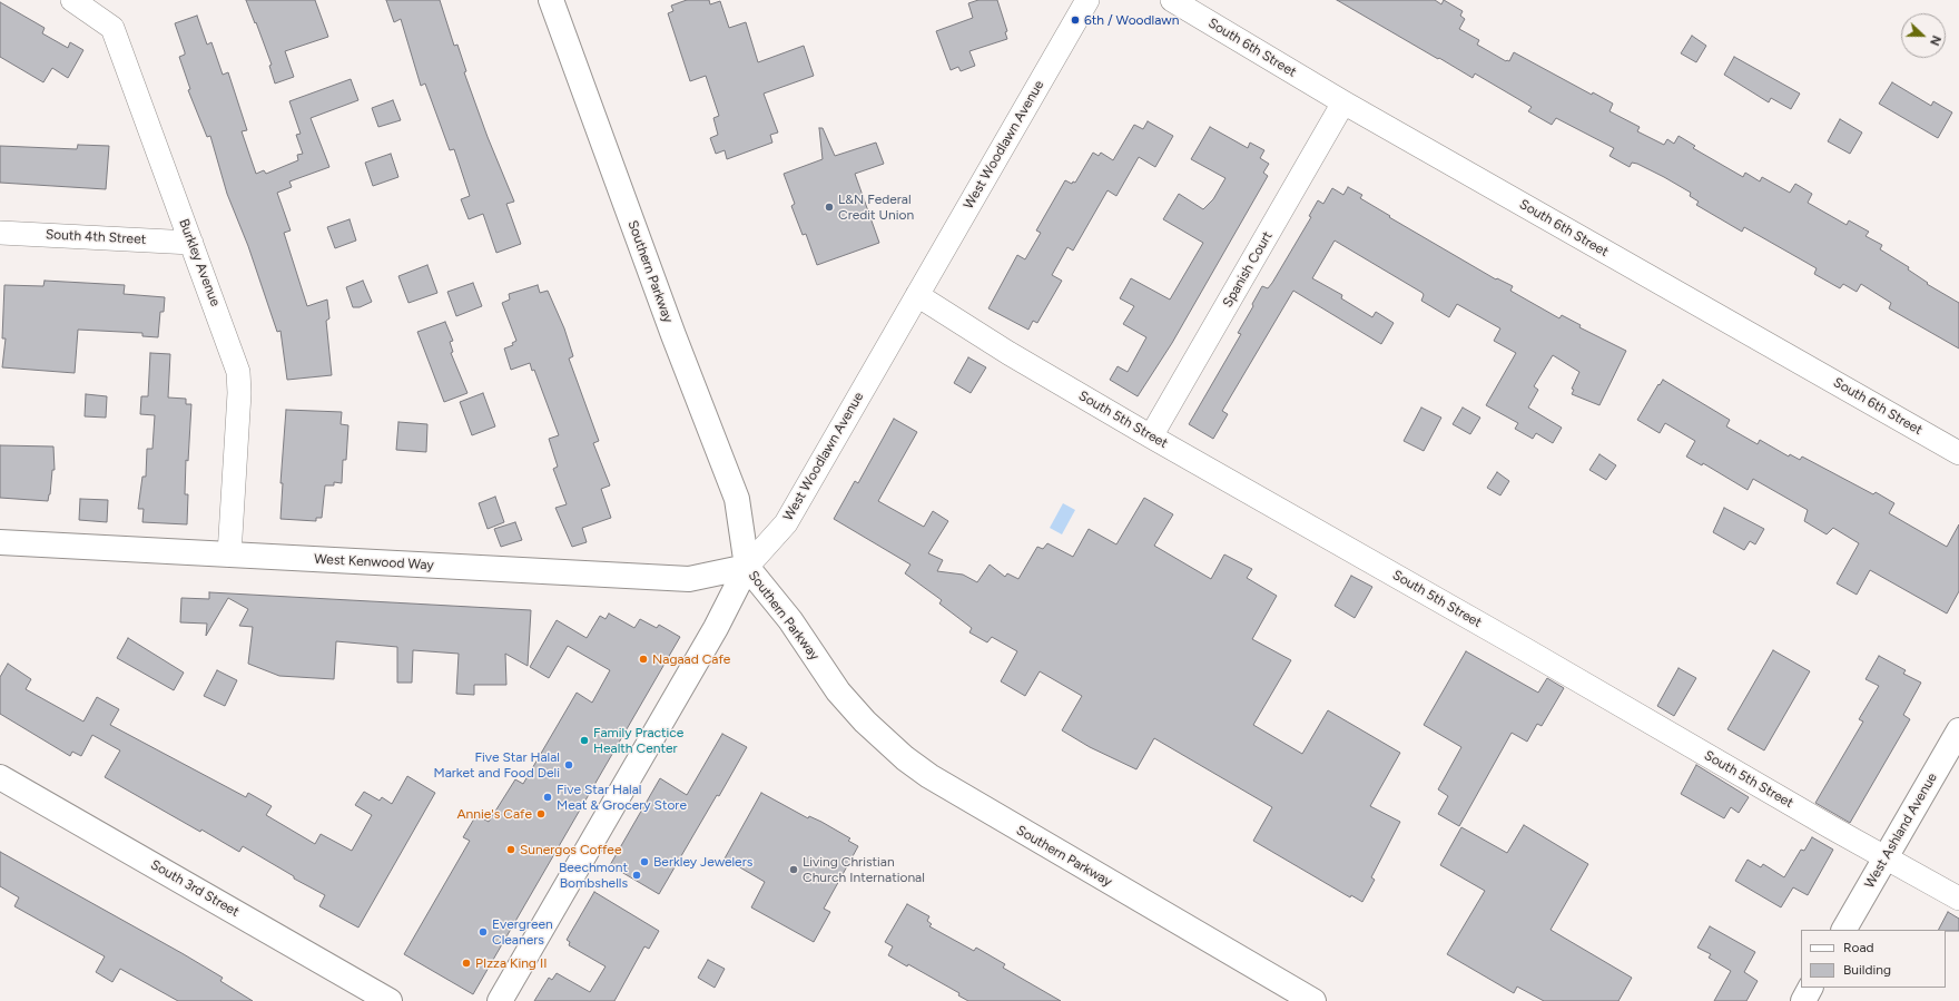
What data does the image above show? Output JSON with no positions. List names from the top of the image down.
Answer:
{
  "streets": {
    "main road": [
      "West Woodlawn Avenue",
      "Southern Parkway",
      "West Kenwood Way",
      "West Ashland Avenue",
      "South 3rd Street"
    ],
    "street": [
      "South 6th Street",
      "South 4th Street",
      "Burkley Avenue",
      "Spanish Court",
      "South 5th Street"
    ]
  },
  "crossings": [
    ["South 6th Street", "Spanish Court"],
    ["West Woodlawn Avenue", "Southern Parkway"],
    ["West Woodlawn Avenue", "South 5th Street"],
    ["West Woodlawn Avenue", "West Kenwood Way"],
    ["South 4th Street", "Burkley Avenue"],
    ["Burkley Avenue", "West Kenwood Way"],
    ["Spanish Court", "South 5th Street"],
    ["Southern Parkway", "West Kenwood Way"],
    ["South 5th Street", "West Ashland Avenue"]
  ],
  "places": [
    "6th / Woodlawn",
    "L&N Federal Credit Union",
    "Nagaad Cafe",
    "Family Practice Health Center",
    "Five Star Halal Market and Food Deli",
    "Five Star Halal Meat & Grocery Store",
    "Annie's Cafe",
    "Sunergos Coffee",
    "Berkley Jewelers",
    "Living Christian Church International",
    "Beechmont Bombshells",
    "Evergreen Cleaners",
    "PIzza King II"
  ],
  "legend": ["Road", "Building"],
  "north": "right"
}
